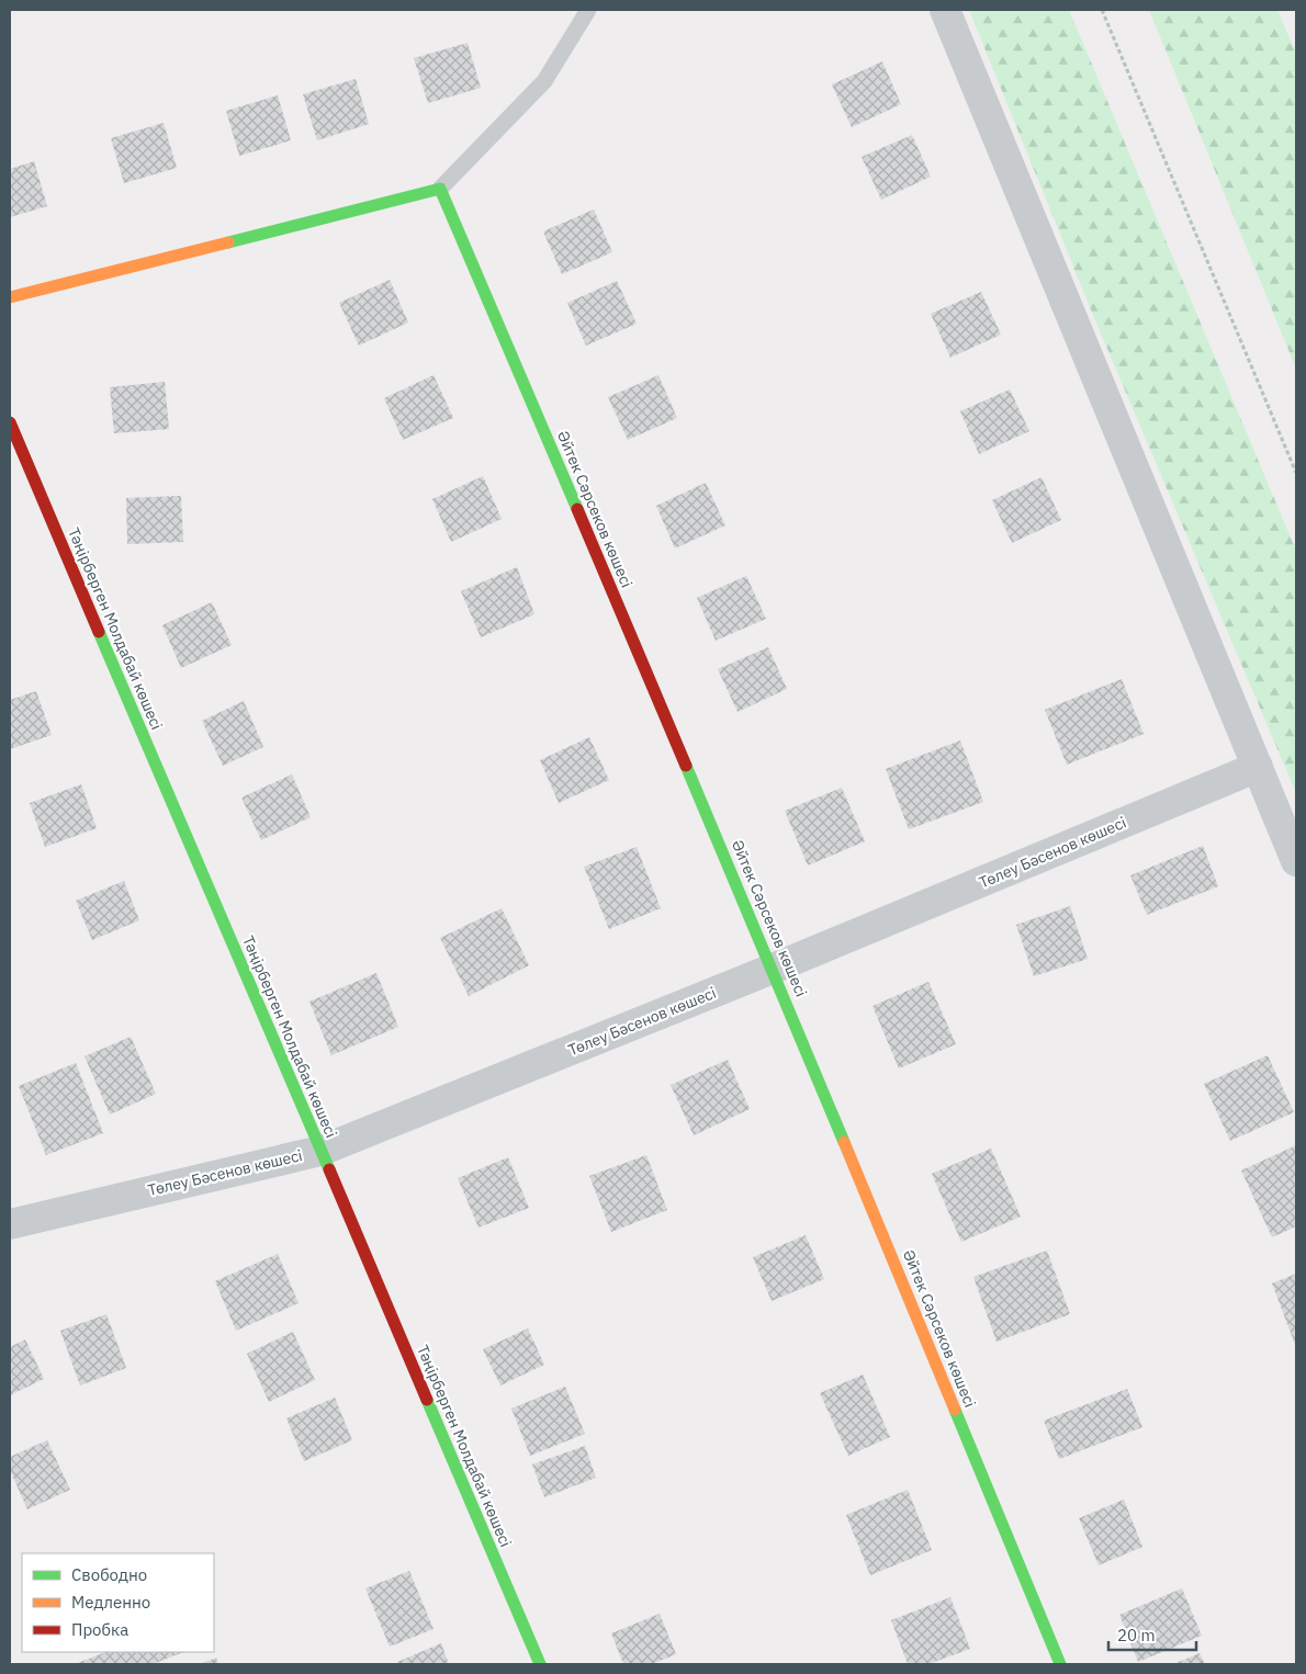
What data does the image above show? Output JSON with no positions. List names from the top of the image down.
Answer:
{
  "streets": {
    "street": ["Әйтек Сәрсеков көшесі", "Тәңірберген Молдабай көшесі", "Төлеу Бәсенов көшесі"]
  },
  "crossings": [
    ["Әйтек Сәрсеков көшесі", "Төлеу Бәсенов көшесі"],
    ["Тәңірберген Молдабай көшесі", "Төлеу Бәсенов көшесі"]
  ],
  "legend": ["Свободно", "Медленно", "Пробка"],
  "scale_bar": "20 m"
}
